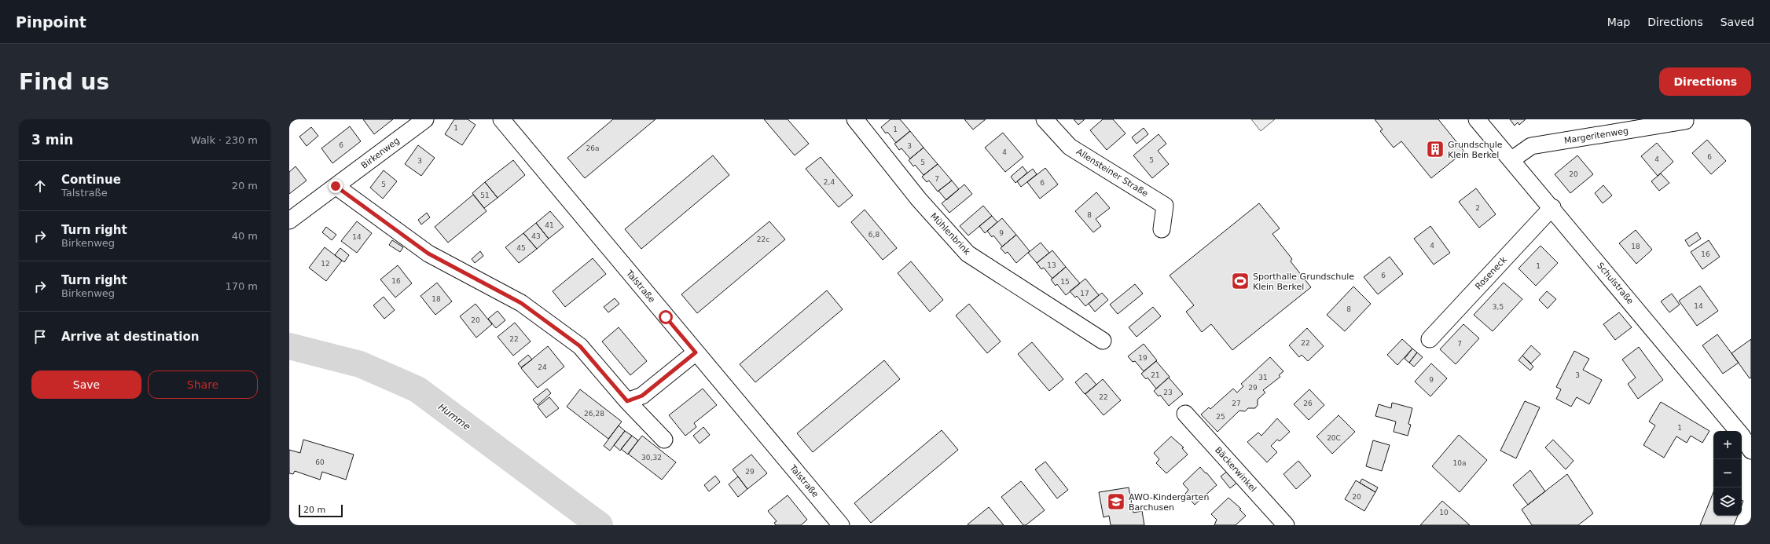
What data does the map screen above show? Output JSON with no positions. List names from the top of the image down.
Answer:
{
  "streets": {
    "street": [
      "Margeritenweg",
      "Birkenweg",
      "Allensteiner Straße",
      "Mühlenbrink",
      "Roseneck",
      "Schulstraße",
      "Talstraße",
      "Bäckerwinkel"
    ]
  },
  "crossings": [
    ["Margeritenweg", "Schulstraße"],
    ["Roseneck", "Schulstraße"]
  ],
  "water": ["Humme"],
  "places": {
    "building": ["Grundschule Klein Berkel"],
    "sports": ["Sporthalle Grundschule Klein Berkel"],
    "school or university": ["AWO-Kindergarten Barchusen"]
  },
  "house_numbers": [
    "1",
    "1",
    "6",
    "3",
    "26a",
    "4",
    "6",
    "4",
    "5",
    "3",
    "5",
    "20",
    "7",
    "2,4",
    "6",
    "5",
    "51",
    "2",
    "8",
    "41",
    "9",
    "6,8",
    "43",
    "14",
    "22c",
    "4",
    "18",
    "45",
    "16",
    "12",
    "13",
    "1",
    "6",
    "16",
    "15",
    "17",
    "18",
    "14",
    "3,5",
    "8",
    "20",
    "22",
    "22",
    "7",
    "19",
    "24",
    "21",
    "3",
    "31",
    "9",
    "29",
    "23",
    "22",
    "27",
    "26",
    "26,28",
    "25",
    "1",
    "20C",
    "30,32",
    "60",
    "10a",
    "29",
    "20",
    "10"
  ],
  "scale_bar": "20 m",
  "page": {
    "header": "Pinpoint",
    "nav": ["Map", "Directions", "Saved"],
    "buttons": [
      "Directions",
      ["Save", "Share"]
    ],
    "title": "Find us",
    "heading": ["3 min", "Walk · 230 m"],
    "list": [
      ["Continue", "Talstraße", "20 m"],
      ["Turn right", "Birkenweg", "40 m"],
      ["Turn right", "Birkenweg", "170 m"],
      "Arrive at destination"
    ],
    "map_buttons": ["+", "−"],
    "scale": "20 m"
  }
}
